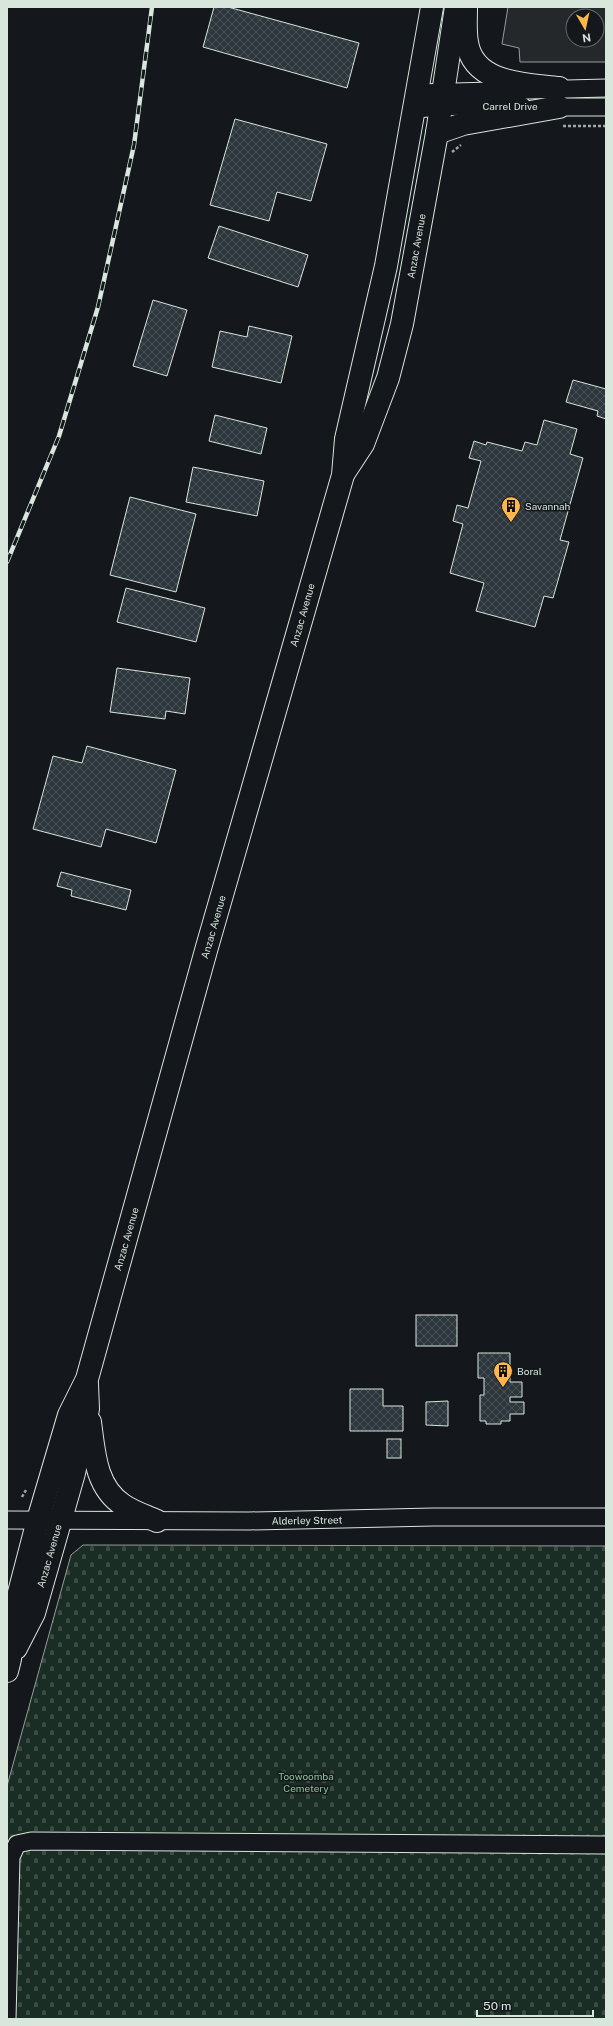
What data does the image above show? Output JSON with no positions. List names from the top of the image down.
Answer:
{
  "streets": {
    "highway": ["Anzac Avenue"],
    "street": ["Carrel Drive", "Alderley Street"]
  },
  "crossings": [
    ["Carrel Drive", "Anzac Avenue"],
    ["Anzac Avenue", "Alderley Street"]
  ],
  "parks": ["Toowoomba Cemetery"],
  "places": {
    "building": ["Savannah", "Boral"]
  },
  "scale_bar": "50 m",
  "north": "bottom"
}
